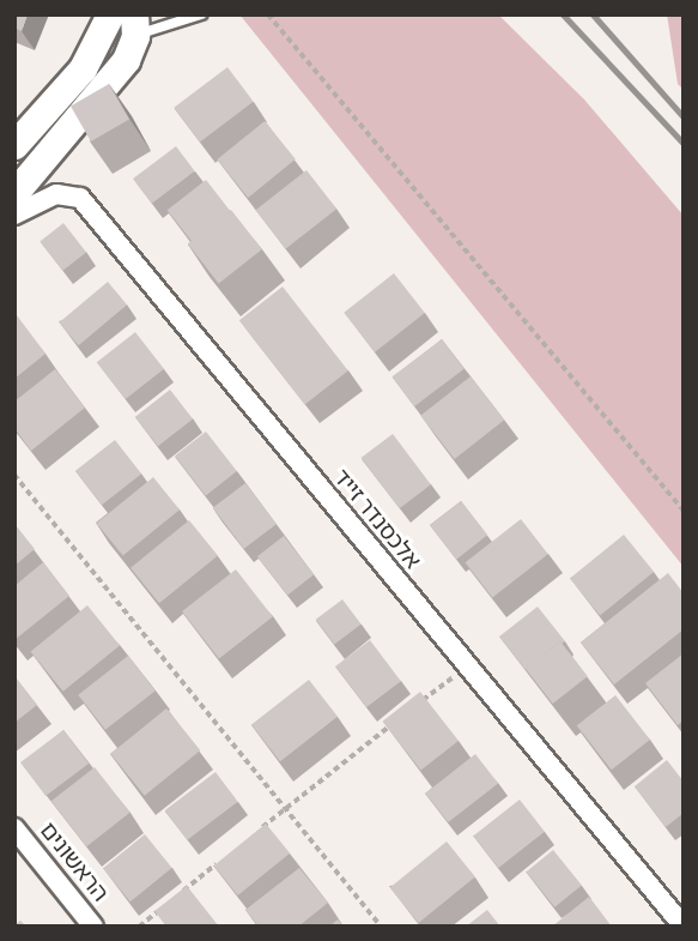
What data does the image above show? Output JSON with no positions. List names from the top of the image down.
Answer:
{
  "streets": {
    "street": ["אלכסנדר זייד", "הראשונים"]
  }
}
